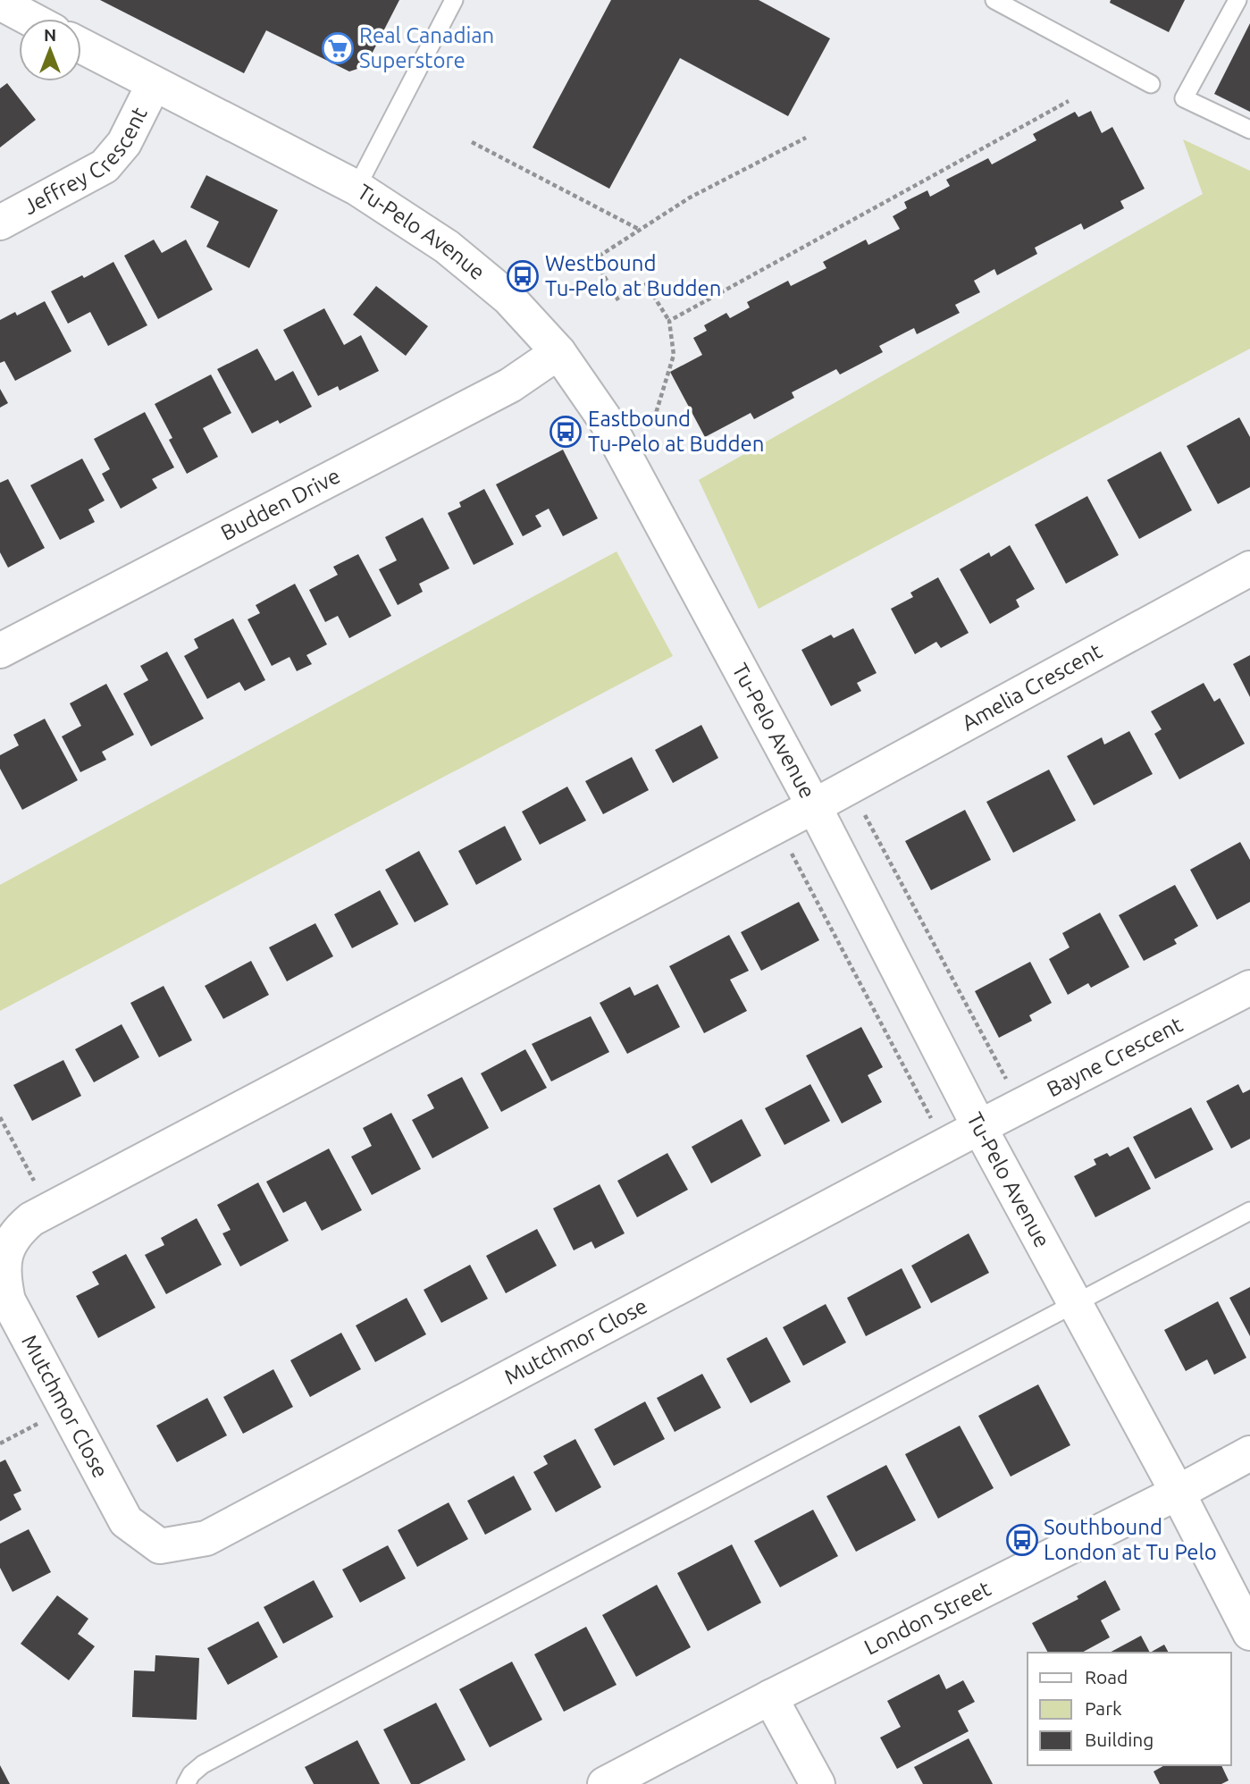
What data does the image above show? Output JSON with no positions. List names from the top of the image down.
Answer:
{
  "streets": {
    "street": [
      "Jeffrey Crescent",
      "Tu-Pelo Avenue",
      "Budden Drive",
      "Amelia Crescent",
      "Bayne Crescent",
      "Mutchmor Close",
      "London Street"
    ]
  },
  "crossings": [
    ["Jeffrey Crescent", "Tu-Pelo Avenue"],
    ["Tu-Pelo Avenue", "Budden Drive"],
    ["Tu-Pelo Avenue", "Amelia Crescent"],
    ["Tu-Pelo Avenue", "Bayne Crescent"],
    ["Tu-Pelo Avenue", "Mutchmor Close"],
    ["Tu-Pelo Avenue", "London Street"],
    ["Amelia Crescent", "Mutchmor Close"],
    ["Bayne Crescent", "Mutchmor Close"]
  ],
  "places": {
    "supermarket": ["Real Canadian Superstore"],
    "bus stop": ["Westbound Tu-Pelo at Budden", "Eastbound Tu-Pelo at Budden", "Southbound London at Tu Pelo"]
  },
  "legend": ["Road", "Park", "Building"],
  "north": "top"
}
